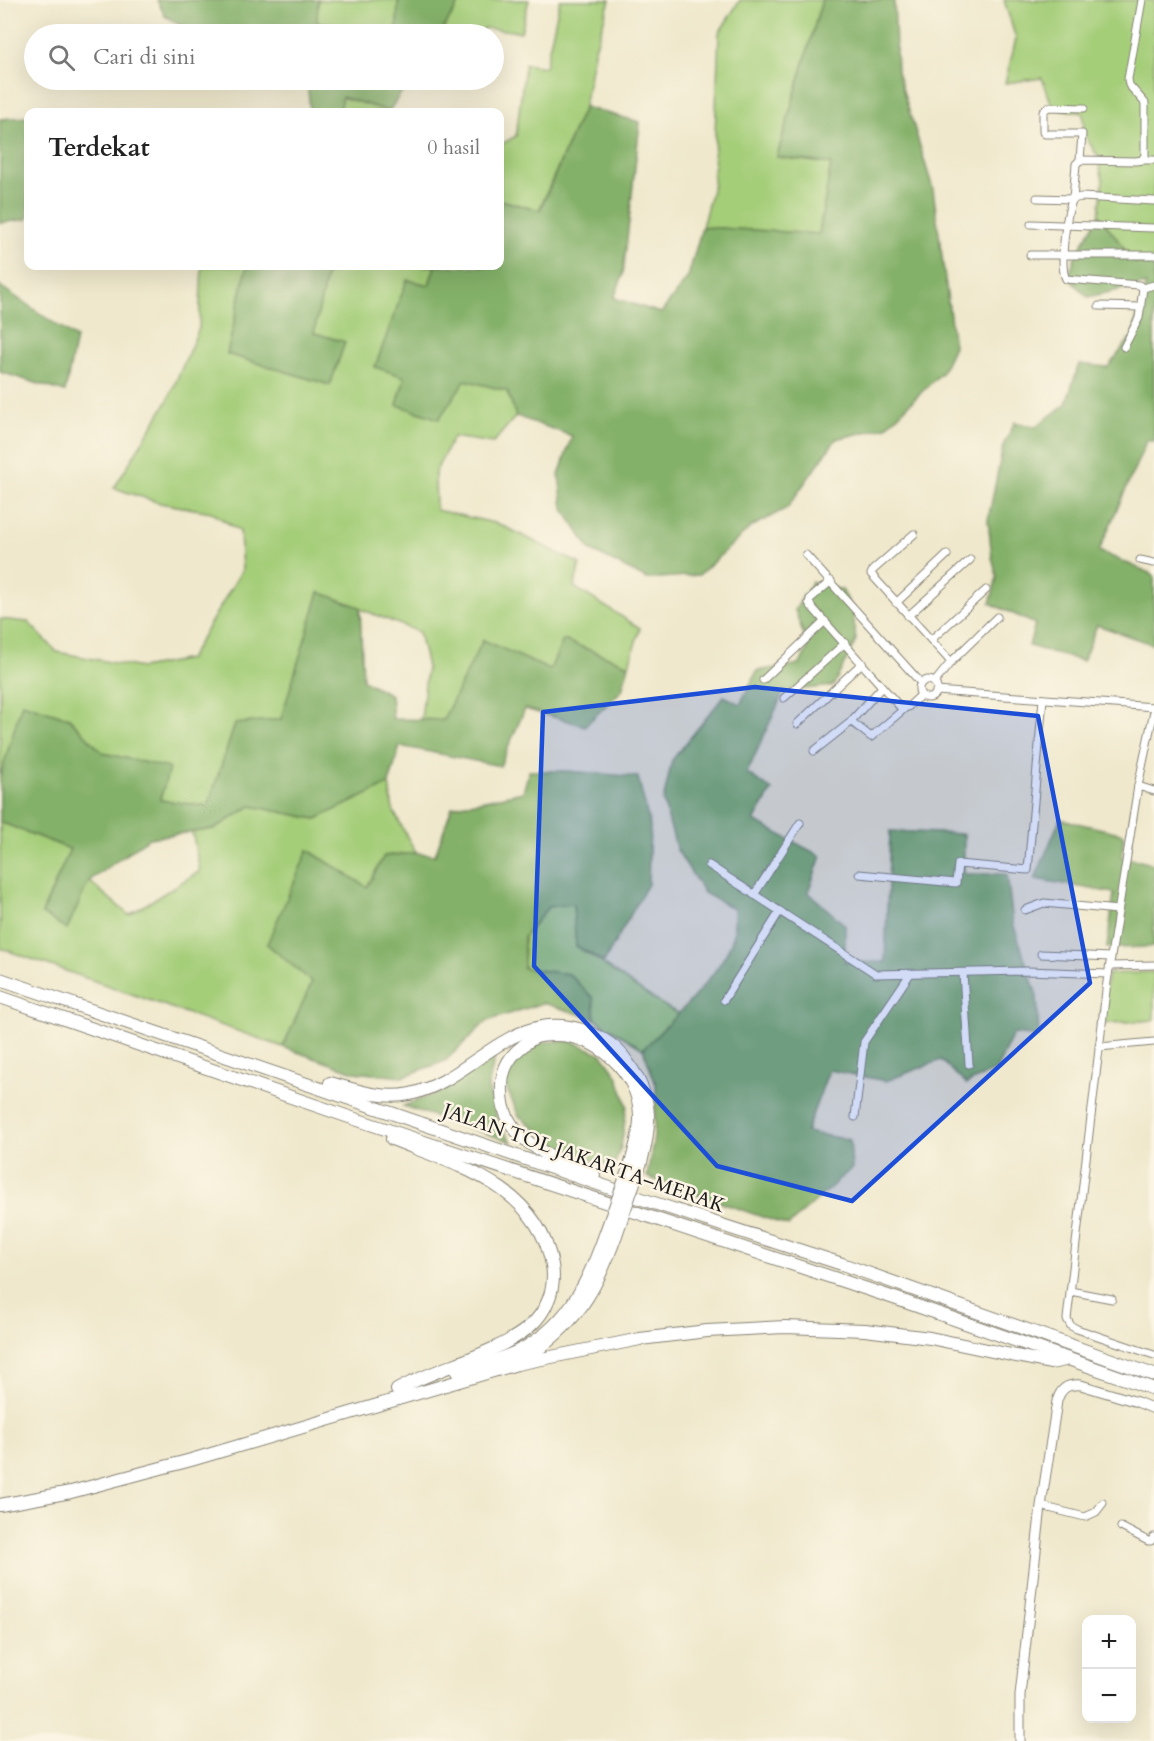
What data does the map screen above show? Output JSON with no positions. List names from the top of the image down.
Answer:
{
  "streets": {
    "highway": ["JALAN TOL JAKARTA–MERAK"]
  },
  "page": {
    "search": "Cari di sini",
    "heading": ["Terdekat", "0 hasil"],
    "map_buttons": ["+", "−"]
  }
}
